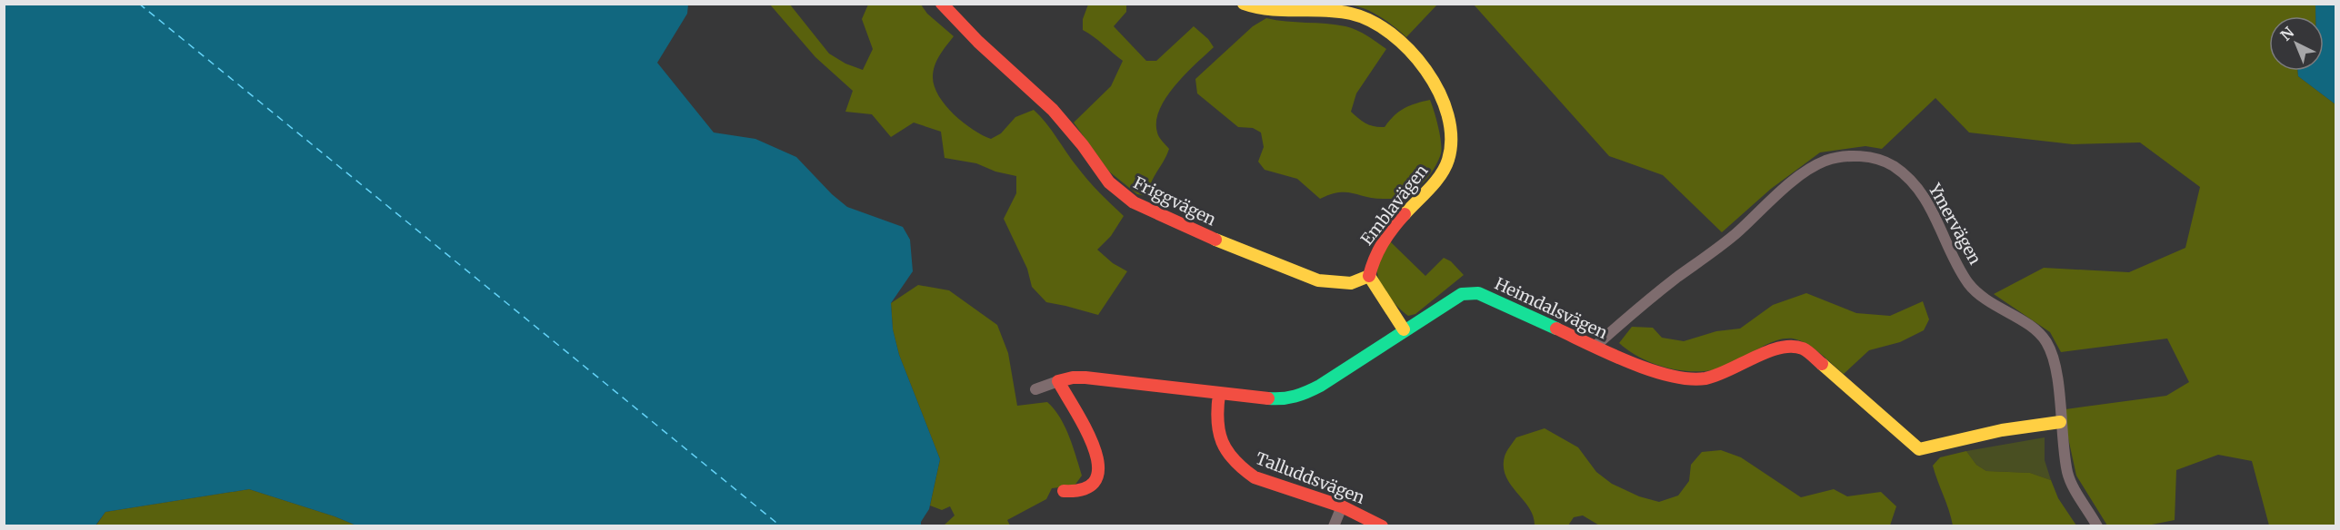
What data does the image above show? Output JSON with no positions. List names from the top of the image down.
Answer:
{
  "streets": {
    "street": [
      "Friggvägen",
      "Emblavägen",
      "Ymervägen",
      "Heimdalsvägen",
      "Talluddsvägen"
    ]
  },
  "crossings": [
    ["Friggvägen", "Emblavägen"],
    ["Ymervägen", "Heimdalsvägen"],
    ["Heimdalsvägen", "Talluddsvägen"]
  ],
  "north": "top left"
}
